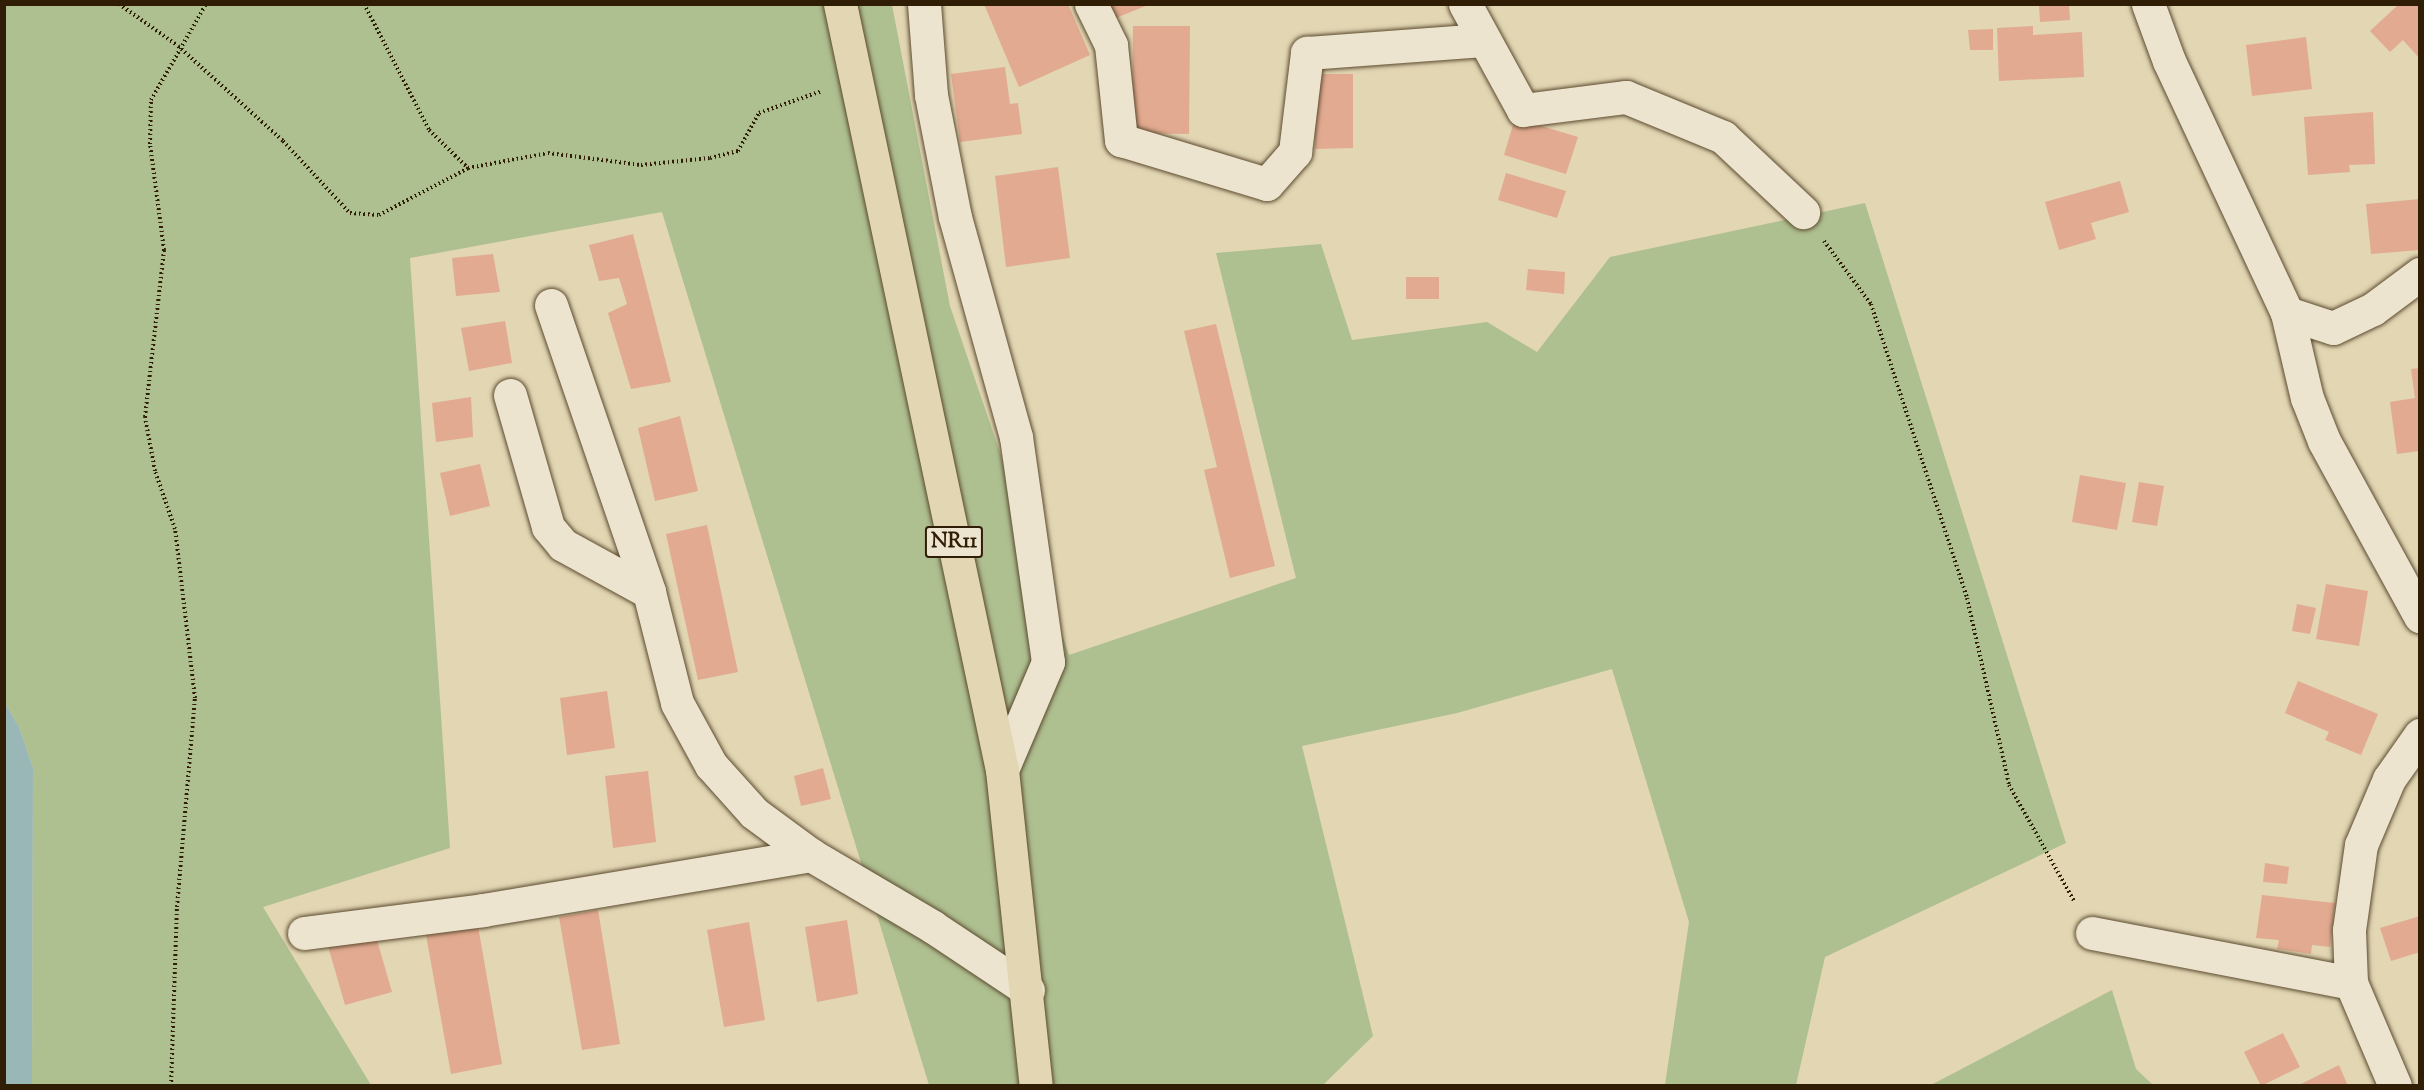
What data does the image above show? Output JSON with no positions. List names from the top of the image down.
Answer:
{
  "streets": {
    "highway": ["NR11"]
  }
}
